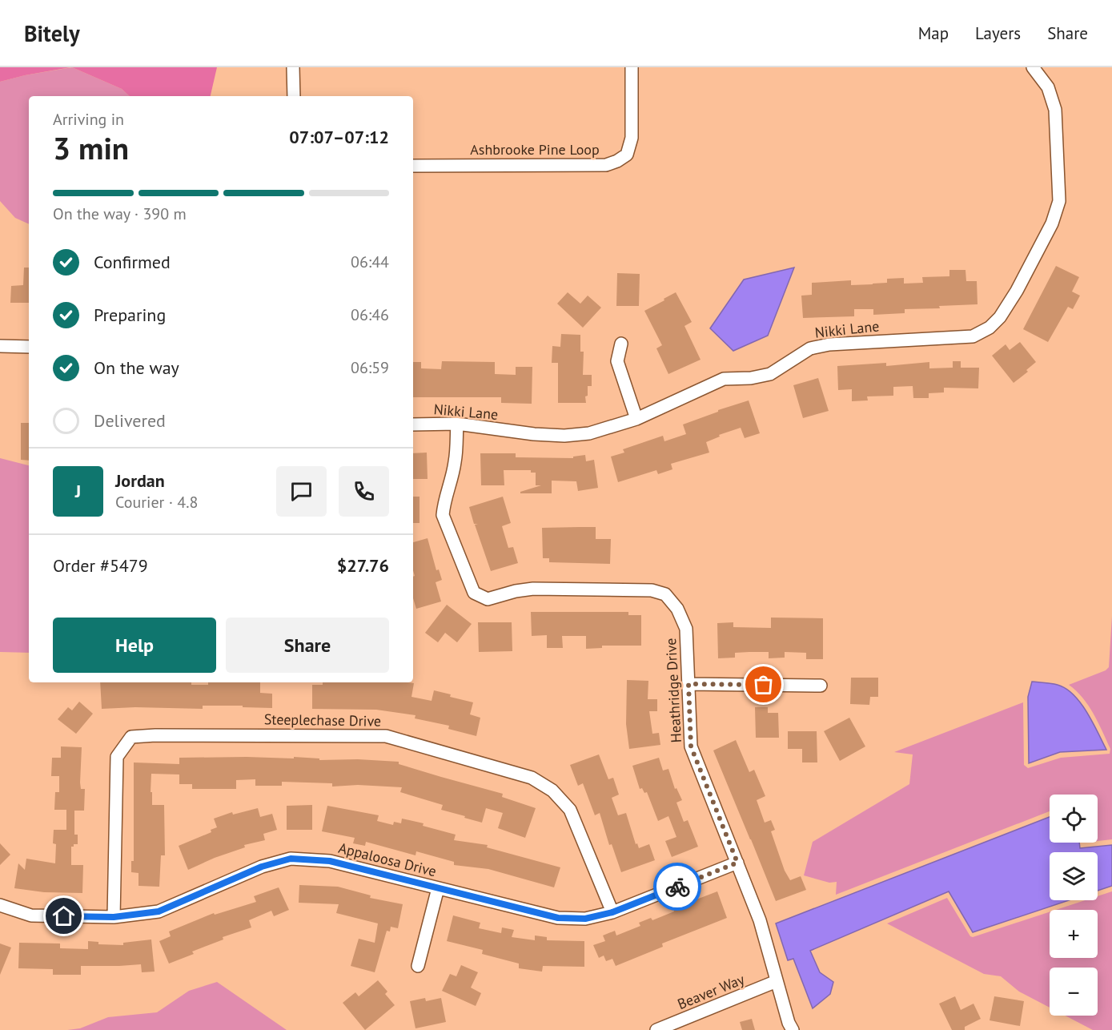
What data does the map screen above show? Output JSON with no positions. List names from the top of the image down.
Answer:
{
  "streets": {
    "street": [
      "Ashbrooke Pine Loop",
      "Nikki Lane",
      "Heathridge Drive",
      "Steeplechase Drive",
      "Appaloosa Drive",
      "Beaver Way"
    ]
  },
  "crossings": [
    ["Nikki Lane", "Heathridge Drive"],
    ["Heathridge Drive", "Appaloosa Drive"],
    ["Heathridge Drive", "Beaver Way"],
    ["Steeplechase Drive", "Appaloosa Drive"]
  ],
  "page": {
    "header": "Bitely",
    "nav": ["Map", "Layers", "Share"],
    "heading": ["3 min", "Arriving in", "07:07–07:12"],
    "panel": [
      "Jordan",
      "Courier · 4.8",
      "Order #5479",
      "$27.76"
    ],
    "bar": "On the way · 390 m",
    "list": [
      ["Confirmed", "06:44"],
      ["Preparing", "06:46"],
      ["On the way", "06:59"],
      "Delivered"
    ],
    "round": "J",
    "buttons": ["Help", "Share"],
    "map_buttons": ["+", "−"]
  }
}
